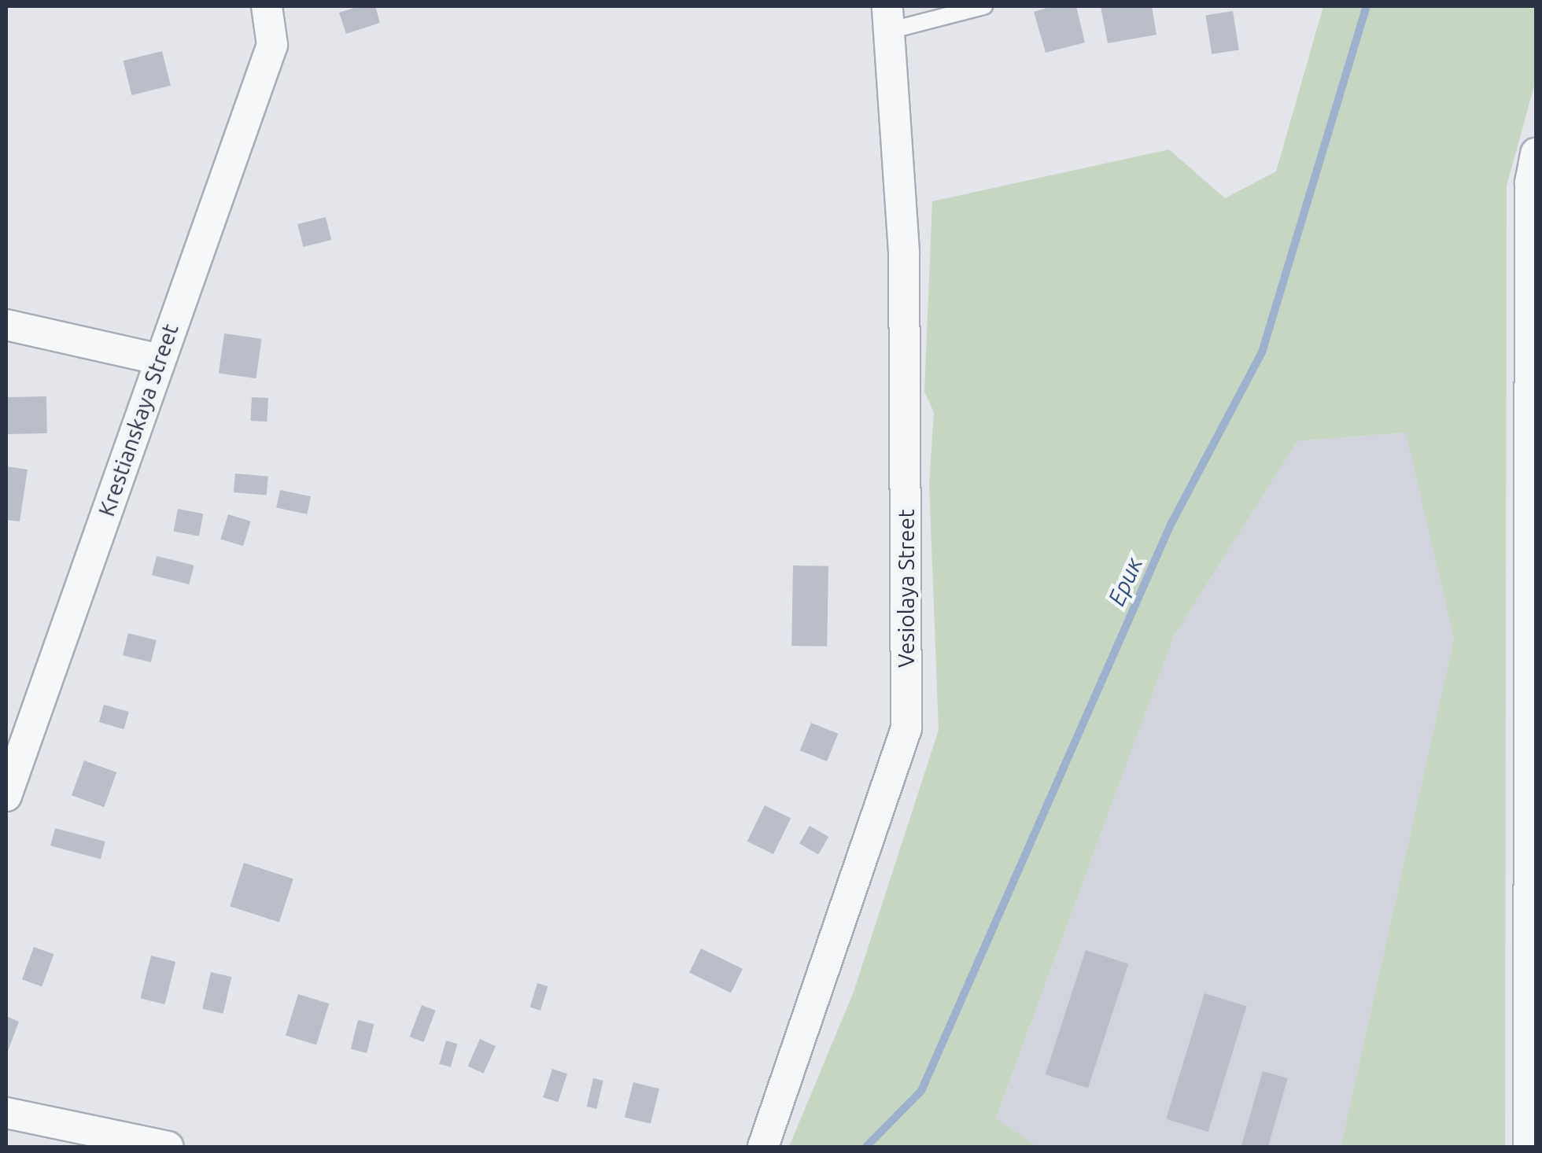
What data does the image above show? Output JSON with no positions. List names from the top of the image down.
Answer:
{
  "streets": {
    "street": ["Krestianskaya Street", "Vesiolaya Street"]
  },
  "water": ["Ерик"]
}
